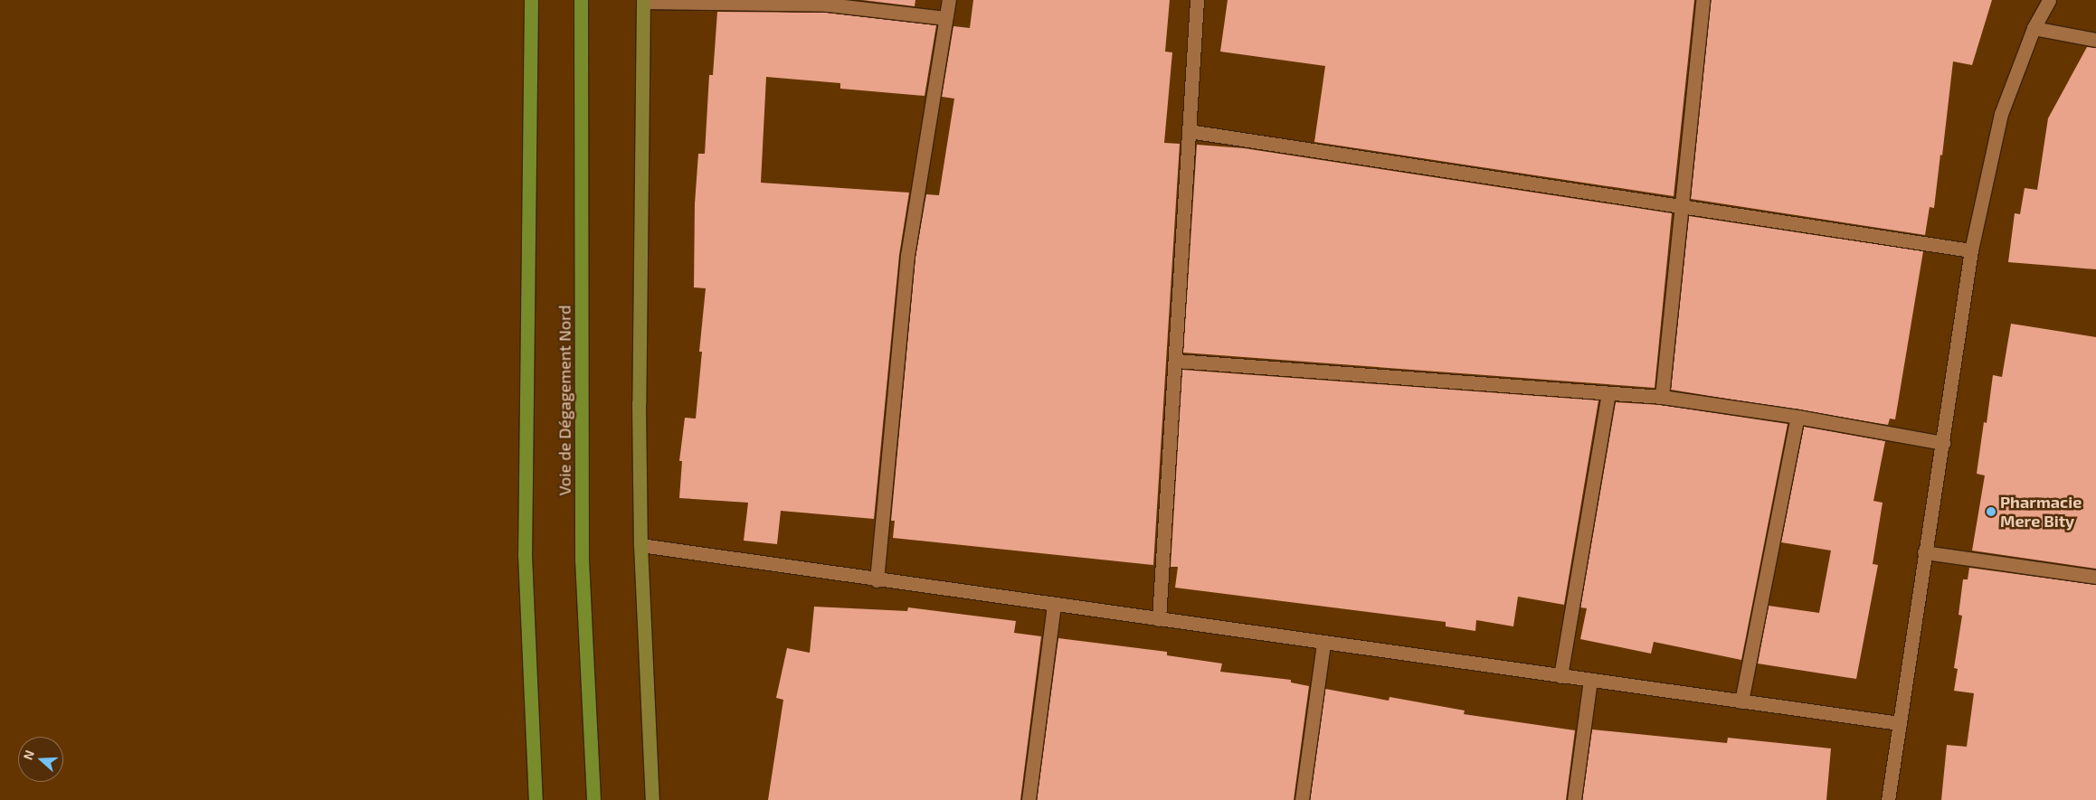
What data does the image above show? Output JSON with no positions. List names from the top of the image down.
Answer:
{
  "streets": {
    "highway": ["Voie de Dégagement Nord"]
  },
  "places": ["Pharmacie Mere Bity"],
  "north": "left"
}
